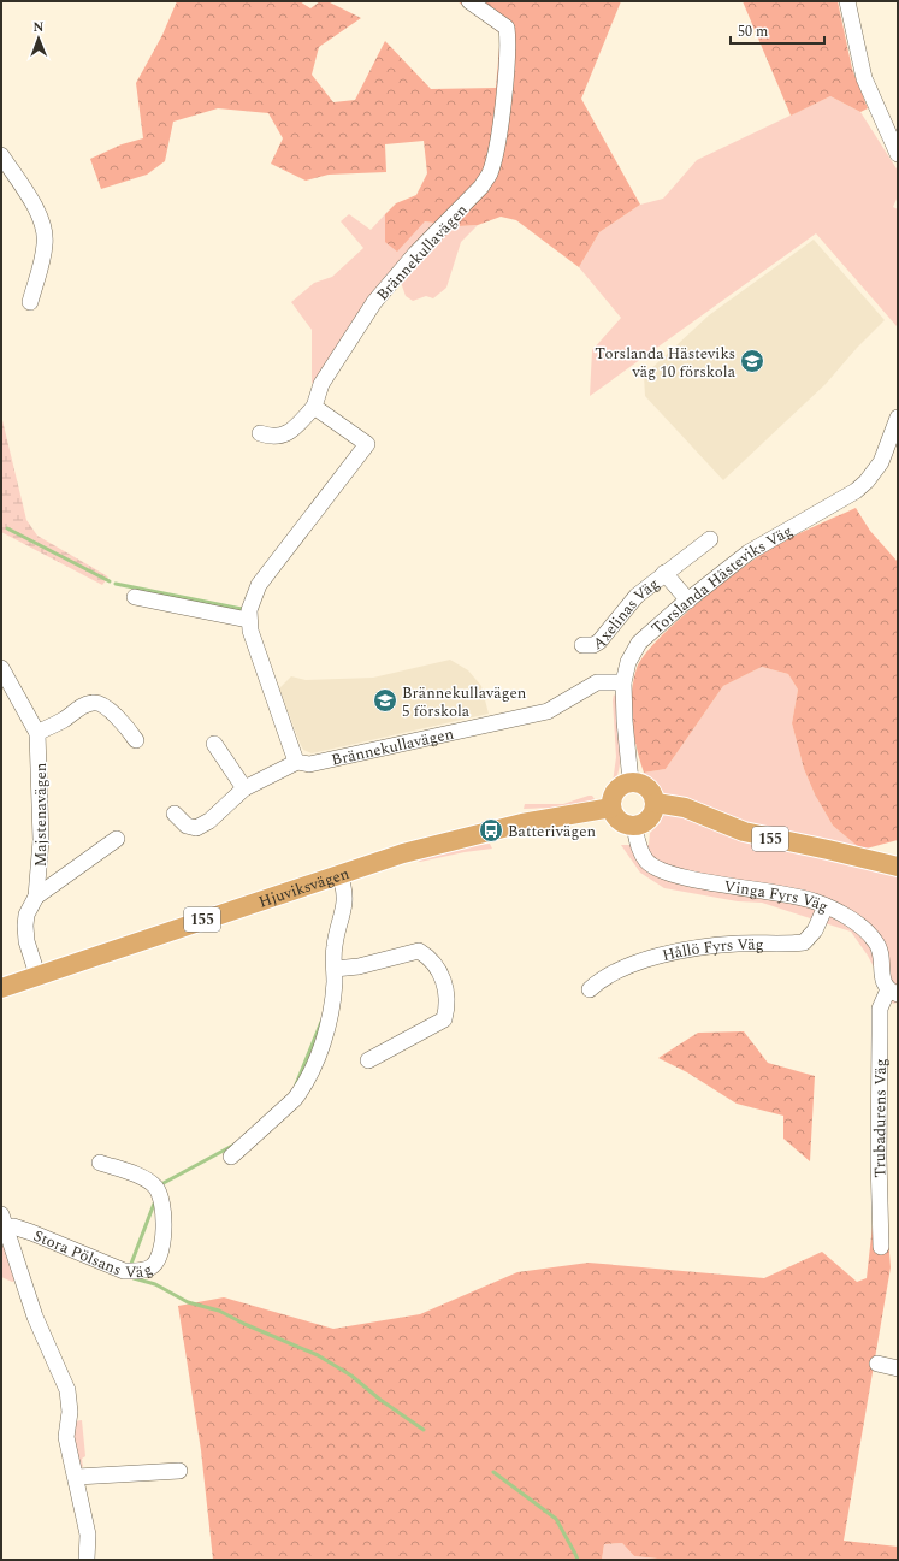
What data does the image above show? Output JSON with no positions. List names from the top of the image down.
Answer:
{
  "streets": {
    "main road": ["155", "Hjuviksvägen"],
    "street": [
      "Brännekullavägen",
      "Torslanda Hästeviks Väg",
      "Axelinas Väg",
      "Majstenavägen",
      "Vinga Fyrs Väg",
      "Hållö Fyrs Väg",
      "Trubadurens Väg",
      "Stora Pölsans Väg"
    ]
  },
  "crossings": [
    ["Brännekullavägen", "Torslanda Hästeviks Väg"],
    ["Torslanda Hästeviks Väg", "Axelinas Väg"],
    ["Torslanda Hästeviks Väg", "155"],
    ["Torslanda Hästeviks Väg", "Hjuviksvägen"],
    ["Torslanda Hästeviks Väg", "Vinga Fyrs Väg"],
    ["Majstenavägen", "Hjuviksvägen"],
    ["155", "Hjuviksvägen"],
    ["155", "Vinga Fyrs Väg"],
    ["Hjuviksvägen", "Vinga Fyrs Väg"],
    ["Vinga Fyrs Väg", "Hållö Fyrs Väg"],
    ["Vinga Fyrs Väg", "Trubadurens Väg"]
  ],
  "places": {
    "school or university": ["Torslanda Hästeviks väg 10 förskola", "Brännekullavägen 5 förskola"],
    "bus stop": ["Batterivägen"]
  },
  "scale_bar": "50 m",
  "north": "top"
}
